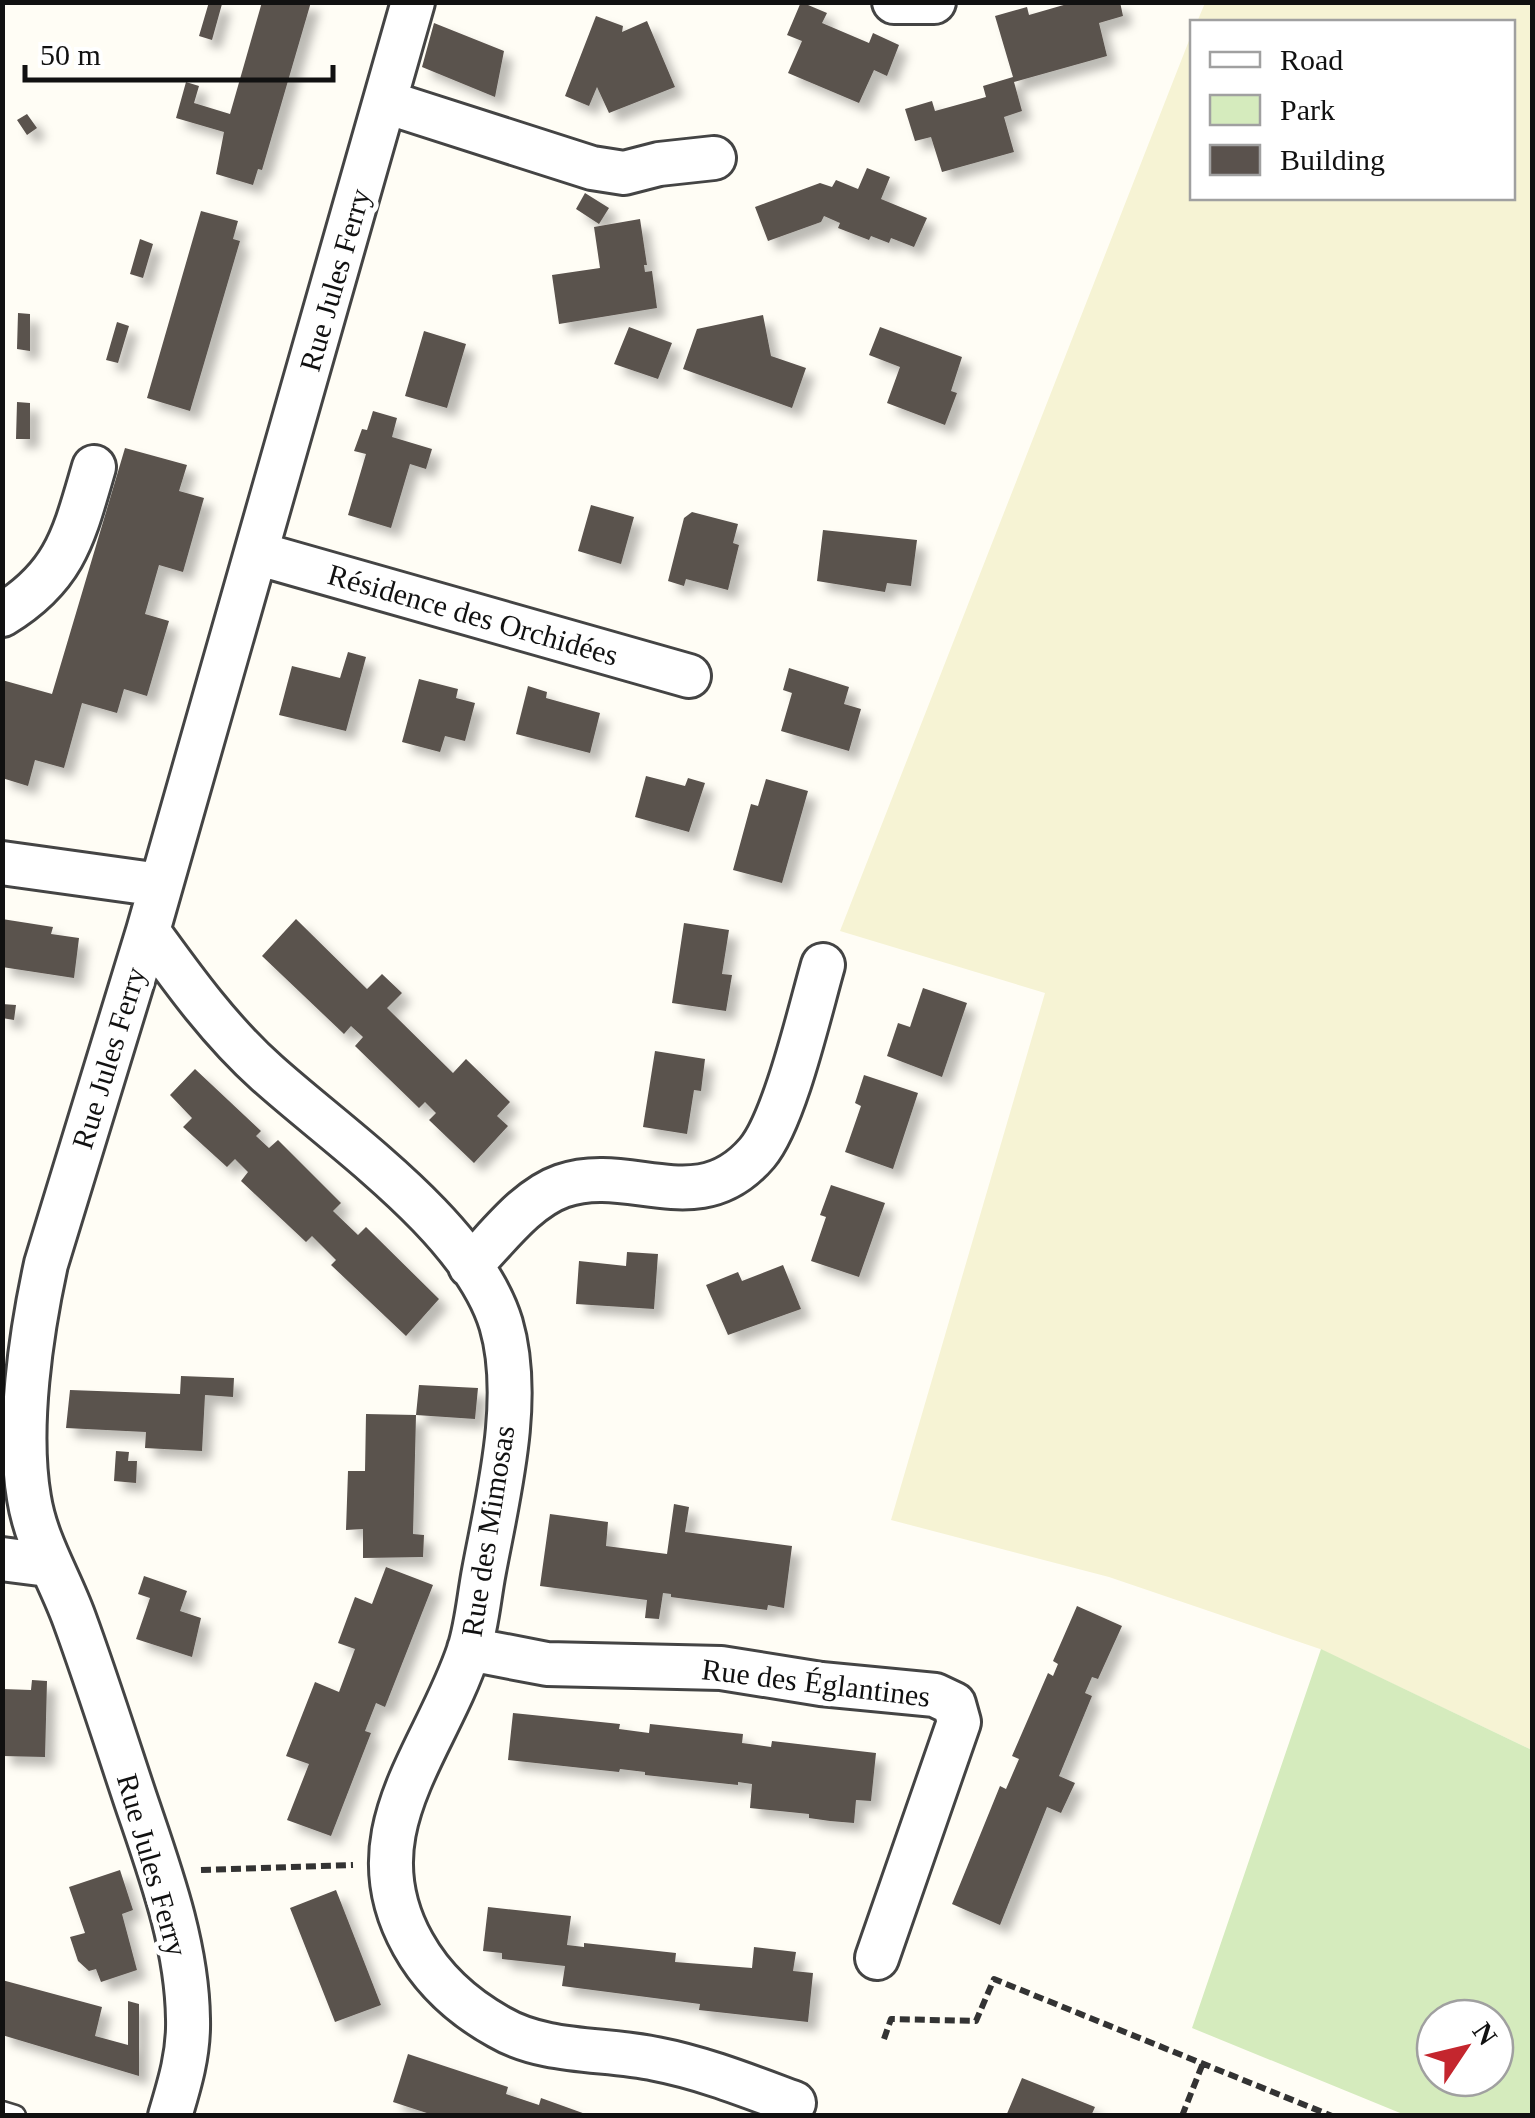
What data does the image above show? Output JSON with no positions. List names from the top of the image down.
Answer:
{
  "streets": {
    "street": [
      "Rue Jules Ferry",
      "Résidence des Orchidées",
      "Rue des Mimosas",
      "Rue des Églantines"
    ]
  },
  "crossings": [
    ["Rue Jules Ferry", "Résidence des Orchidées"],
    ["Rue Jules Ferry", "Rue des Mimosas"],
    ["Rue des Mimosas", "Rue des Églantines"]
  ],
  "legend": ["Road", "Park", "Building"],
  "scale_bar": "50 m",
  "north": "top right"
}
